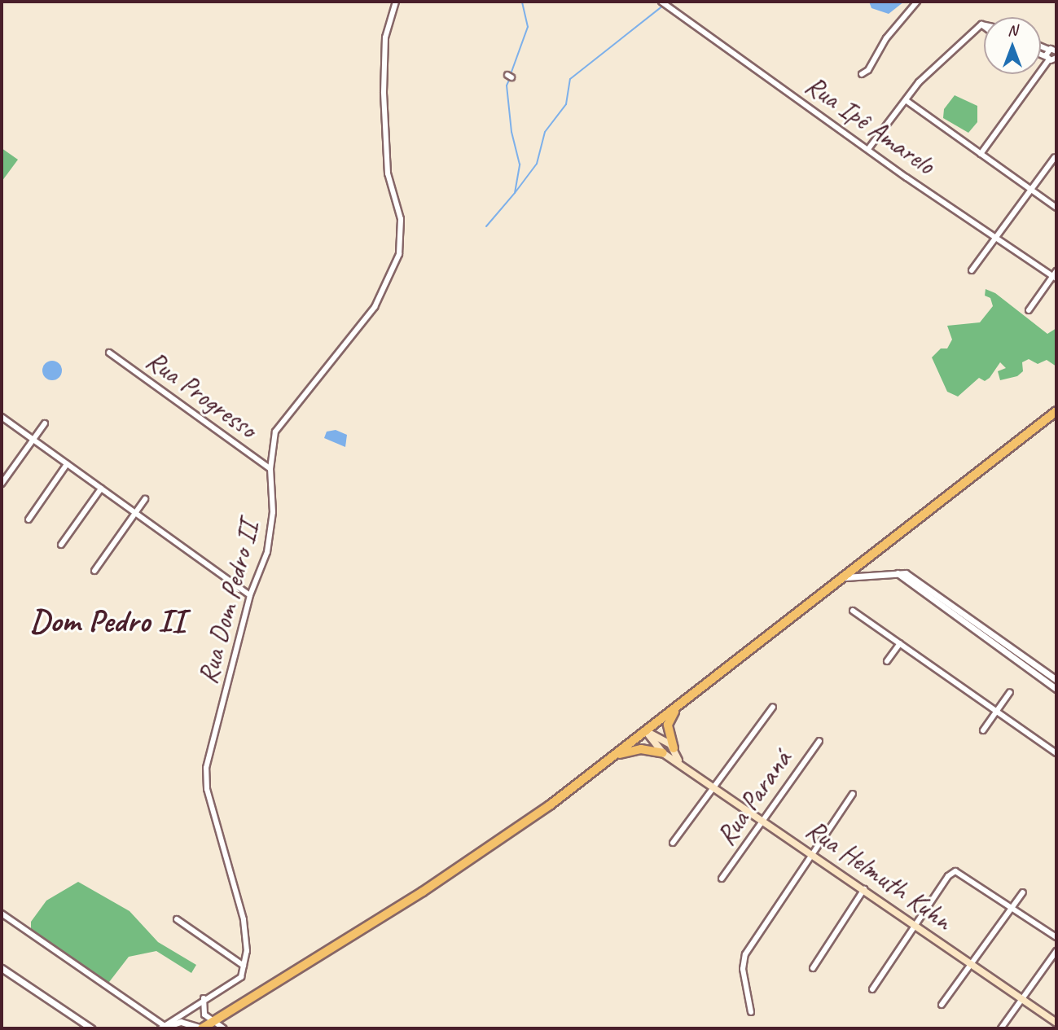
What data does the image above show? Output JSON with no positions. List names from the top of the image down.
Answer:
{
  "streets": {
    "main road": ["Rua Helmuth Kuhn"],
    "street": [
      "Rua Ipê Amarelo",
      "Rua Progresso",
      "Rua Dom Pedro II",
      "Rua Paraná"
    ]
  },
  "crossings": [
    ["Rua Progresso", "Rua Dom Pedro II"],
    ["Rua Paraná", "Rua Helmuth Kuhn"]
  ],
  "districts": ["Dom Pedro II"],
  "north": "top"
}
